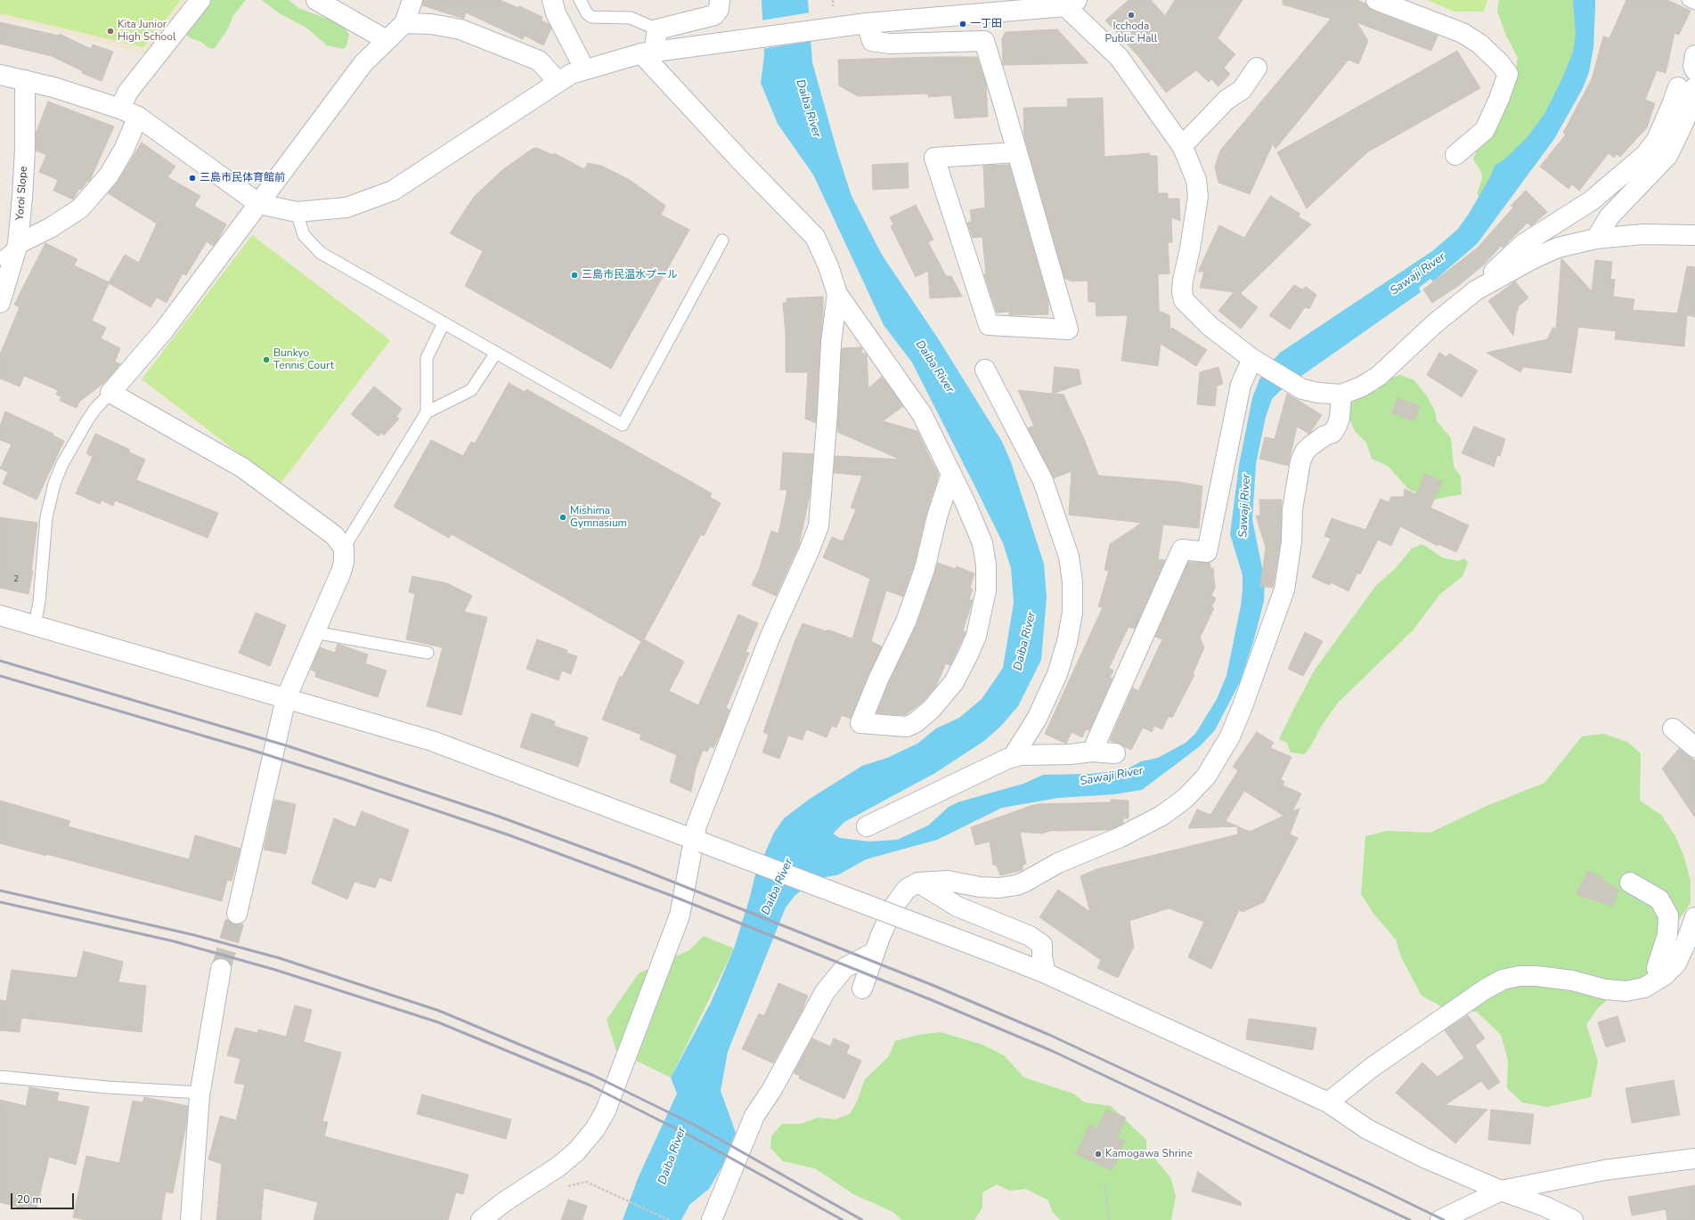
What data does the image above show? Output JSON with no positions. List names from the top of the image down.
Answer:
{
  "streets": {
    "street": ["Yoroi Slope"]
  },
  "water": ["Daiba River", "Sawaji River"],
  "places": [
    "Icchoda Public Hall",
    "一丁田",
    "Kita Junior High School",
    "三島市民体育館前",
    "三島市民温水プール",
    "Bunkyo Tennis Court",
    "Mishima Gymnasium",
    "Kamogawa Shrine"
  ],
  "house_numbers": ["2"],
  "scale_bar": "20 m"
}
